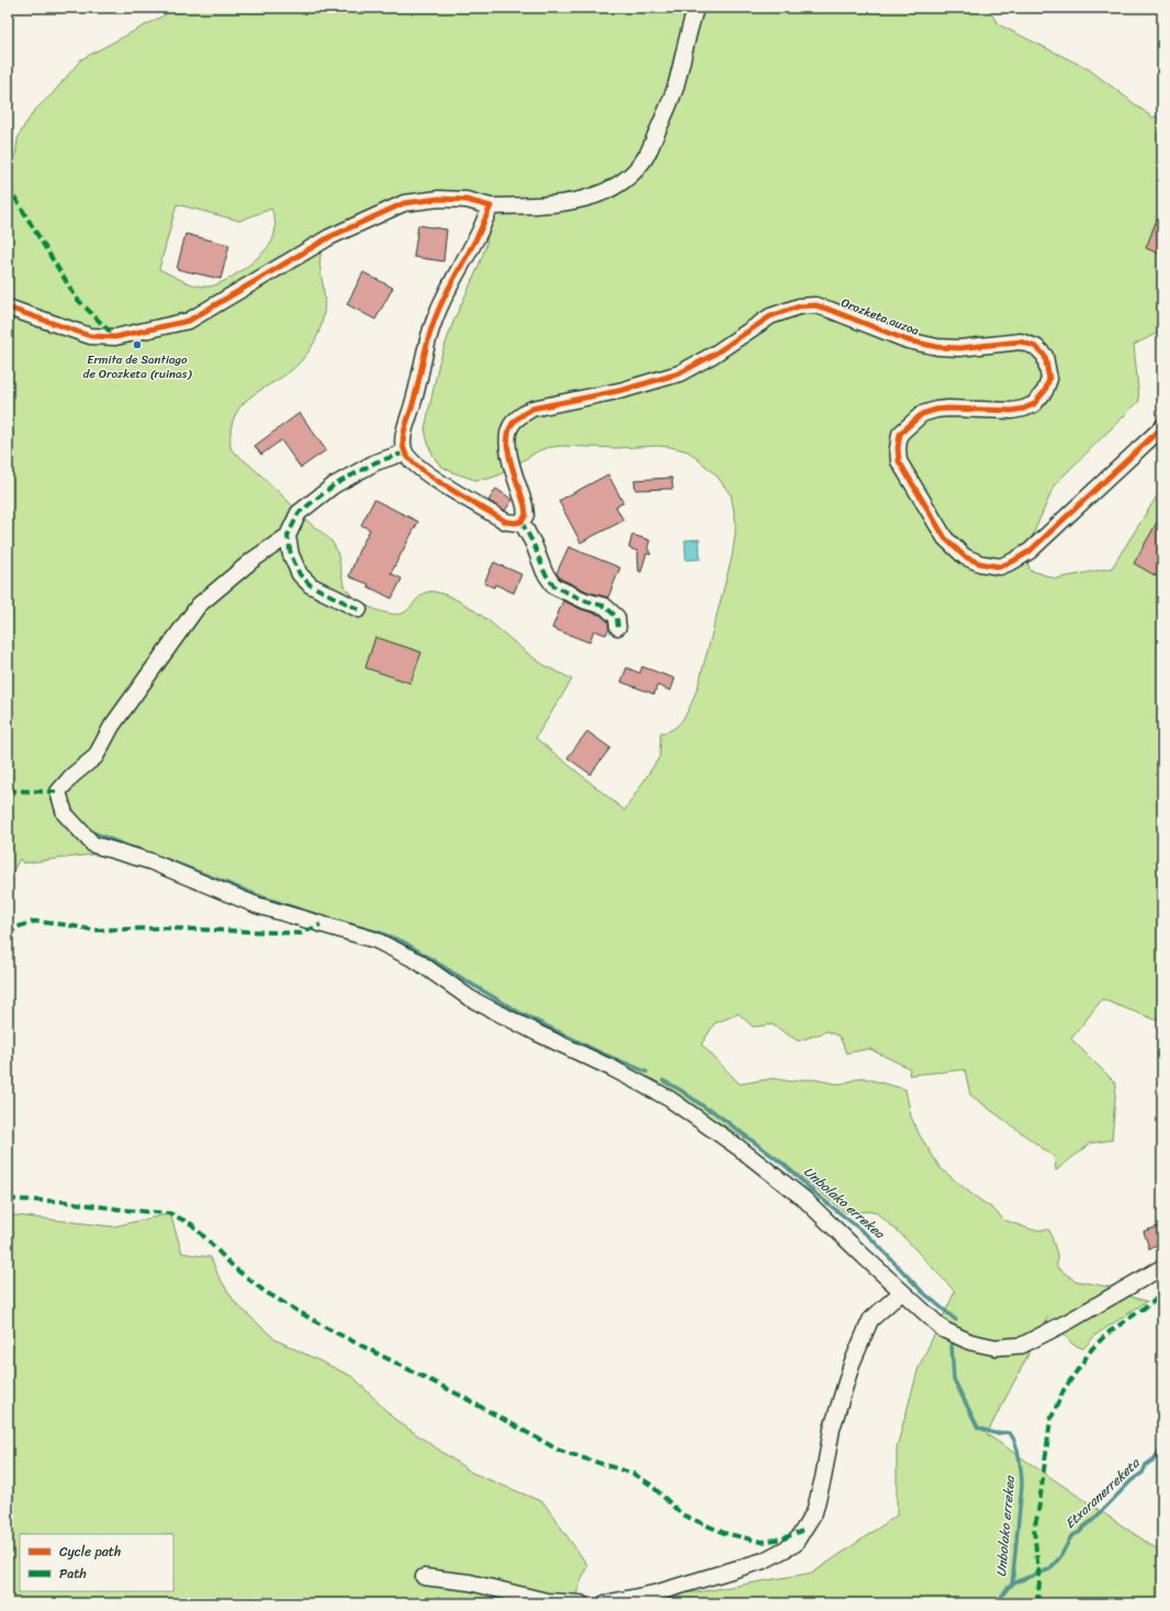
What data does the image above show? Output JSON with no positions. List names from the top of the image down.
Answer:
{
  "streets": {
    "street": ["Orozketa auzoa"]
  },
  "water": ["Unbolako errekea", "Etxaranerreketa"],
  "places": ["Ermita de Santiago de Orozketa (ruinas)"],
  "legend": ["Cycle path", "Path"]
}
